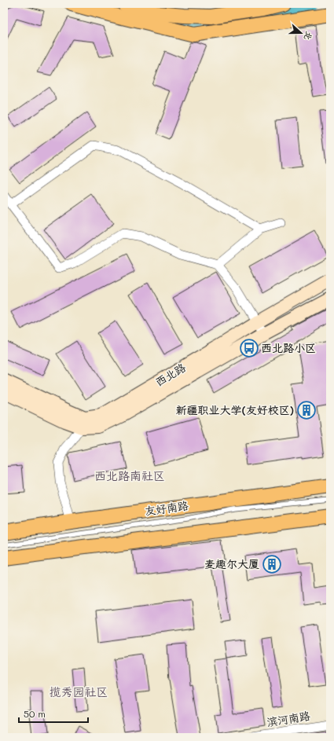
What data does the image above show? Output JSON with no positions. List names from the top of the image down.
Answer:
{
  "streets": {
    "main road": ["西北路", "友好南路"],
    "street": ["滨河南路"]
  },
  "districts": ["西北路南社区", "揽秀园社区"],
  "places": {
    "bus stop": ["西北路小区"],
    "building": ["新疆职业大学(友好校区)", "麦趣尔大厦"]
  },
  "scale_bar": "50 m",
  "north": "right"
}
